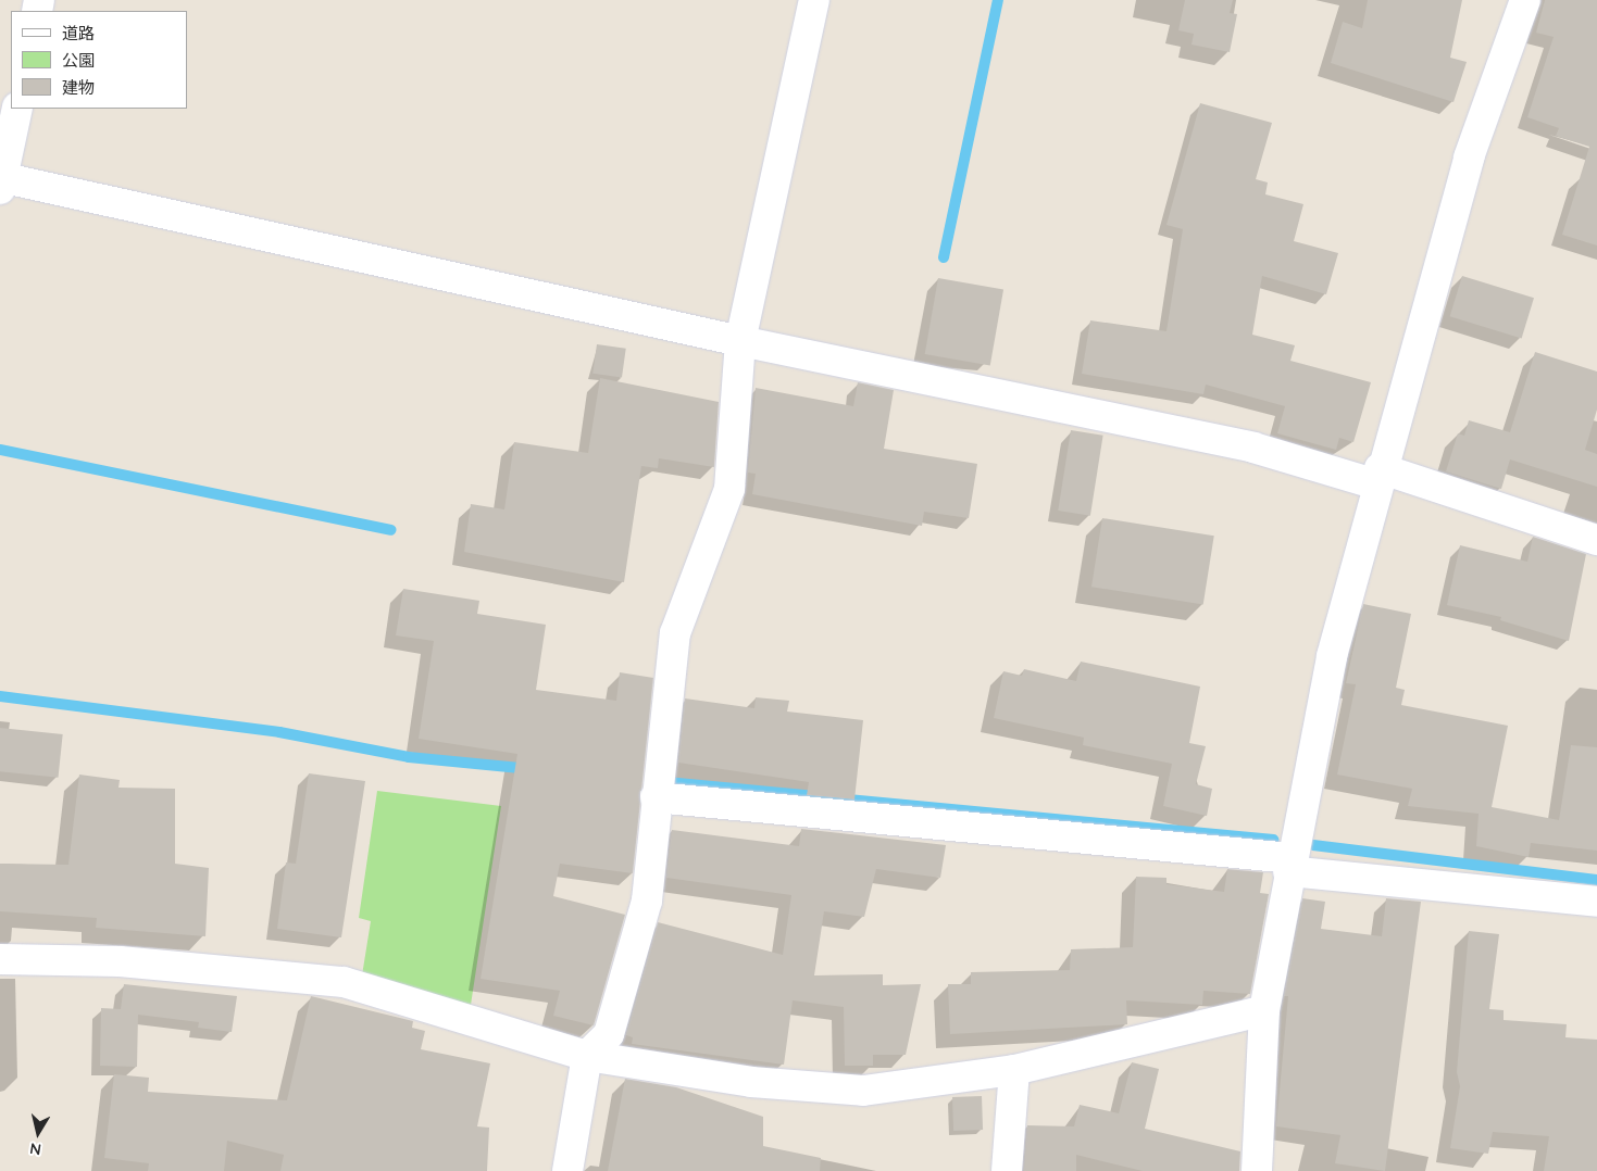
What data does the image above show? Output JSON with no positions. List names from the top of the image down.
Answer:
{
  "legend": ["道路", "公園", "建物"],
  "north": "bottom"
}
